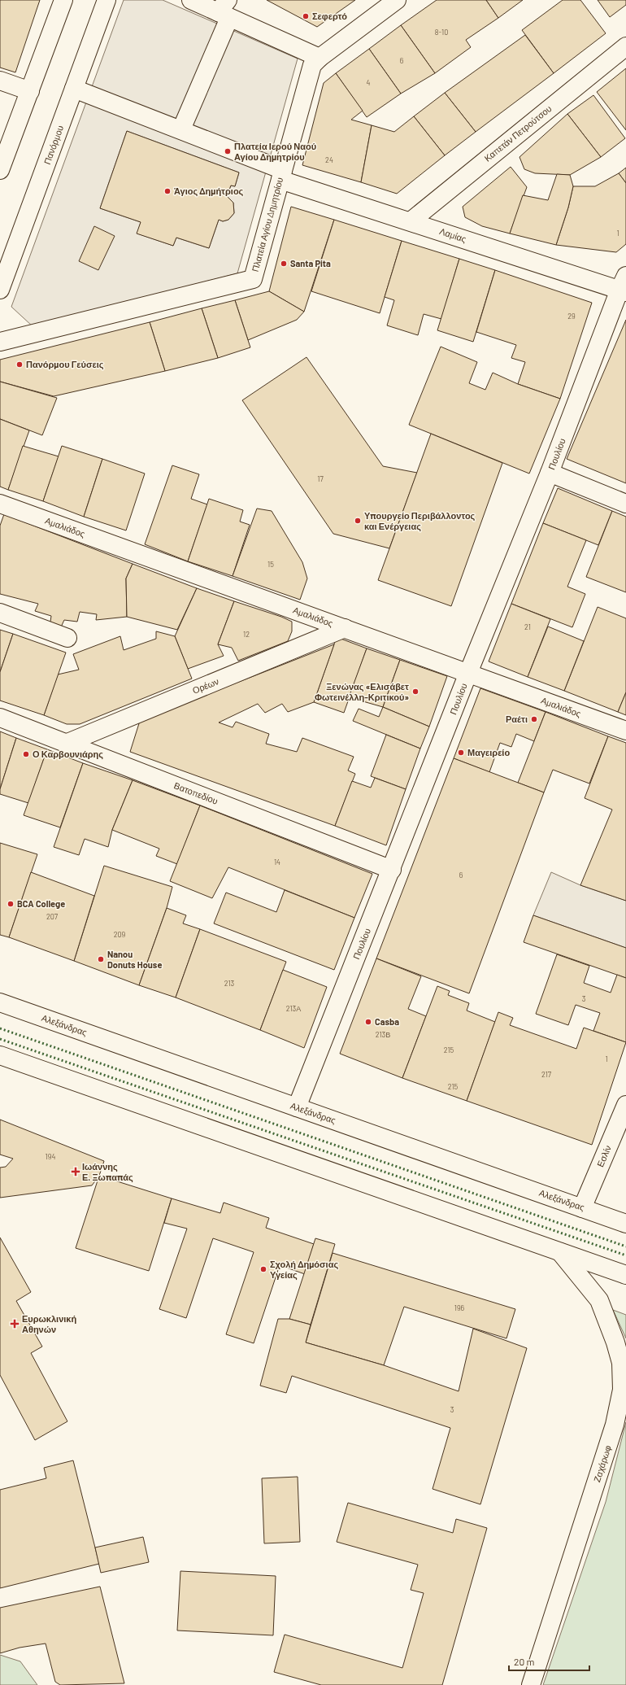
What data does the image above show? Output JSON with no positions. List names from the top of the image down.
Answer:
{
  "streets": {
    "street": [
      "Καπετάν Πετρούτσου",
      "Πανόρμου",
      "Πλατεία Αγίου Δημητρίου",
      "Λαμίας",
      "Πουλίου",
      "Αμαλιάδος",
      "Ορέων",
      "Βατοπεδίου",
      "Αλεξάνδρας",
      "Εσλίν",
      "Ζαχάρωφ"
    ]
  },
  "crossings": [
    ["Καπετάν Πετρούτσου", "Λαμίας"],
    ["Πανόρμου", "Λαμίας"],
    ["Πλατεία Αγίου Δημητρίου", "Λαμίας"],
    ["Λαμίας", "Πουλίου"],
    ["Πουλίου", "Αμαλιάδος"],
    ["Πουλίου", "Βατοπεδίου"],
    ["Πουλίου", "Αλεξάνδρας"],
    ["Αμαλιάδος", "Ορέων"],
    ["Ορέων", "Βατοπεδίου"],
    ["Αλεξάνδρας", "Εσλίν"]
  ],
  "places": {
    "other": [
      "Σεφερτό",
      "Πλατεία Ιερού Ναού Αγίου Δημητρίου",
      "Άγιος Δημήτριος",
      "Santa Pita",
      "Πανόρμου Γεύσεις",
      "Υπουργείο Περιβάλλοντος και Ενέργειας",
      "Ξενώνας «Ελισάβετ Φωτεινέλλη-Κριτικού»",
      "Ραέτι",
      "Μαγειρείο",
      "Ο Καρβουνιάρης",
      "BCA College",
      "Nanou Donuts House",
      "Casba",
      "Σχολή Δημόσιας Υγείας"
    ],
    "health": ["Ιωάννης Ε. Ξωπαπάς", "Ευρωκλινική Αθηνών"]
  },
  "house_numbers": [
    "8-10",
    "6",
    "4",
    "24",
    "1",
    "29",
    "17",
    "15",
    "21",
    "12",
    "14",
    "6",
    "207",
    "209",
    "213",
    "3",
    "213Α",
    "213Β",
    "215",
    "1",
    "217",
    "215",
    "194",
    "196",
    "3"
  ],
  "scale_bar": "20 m"
}
